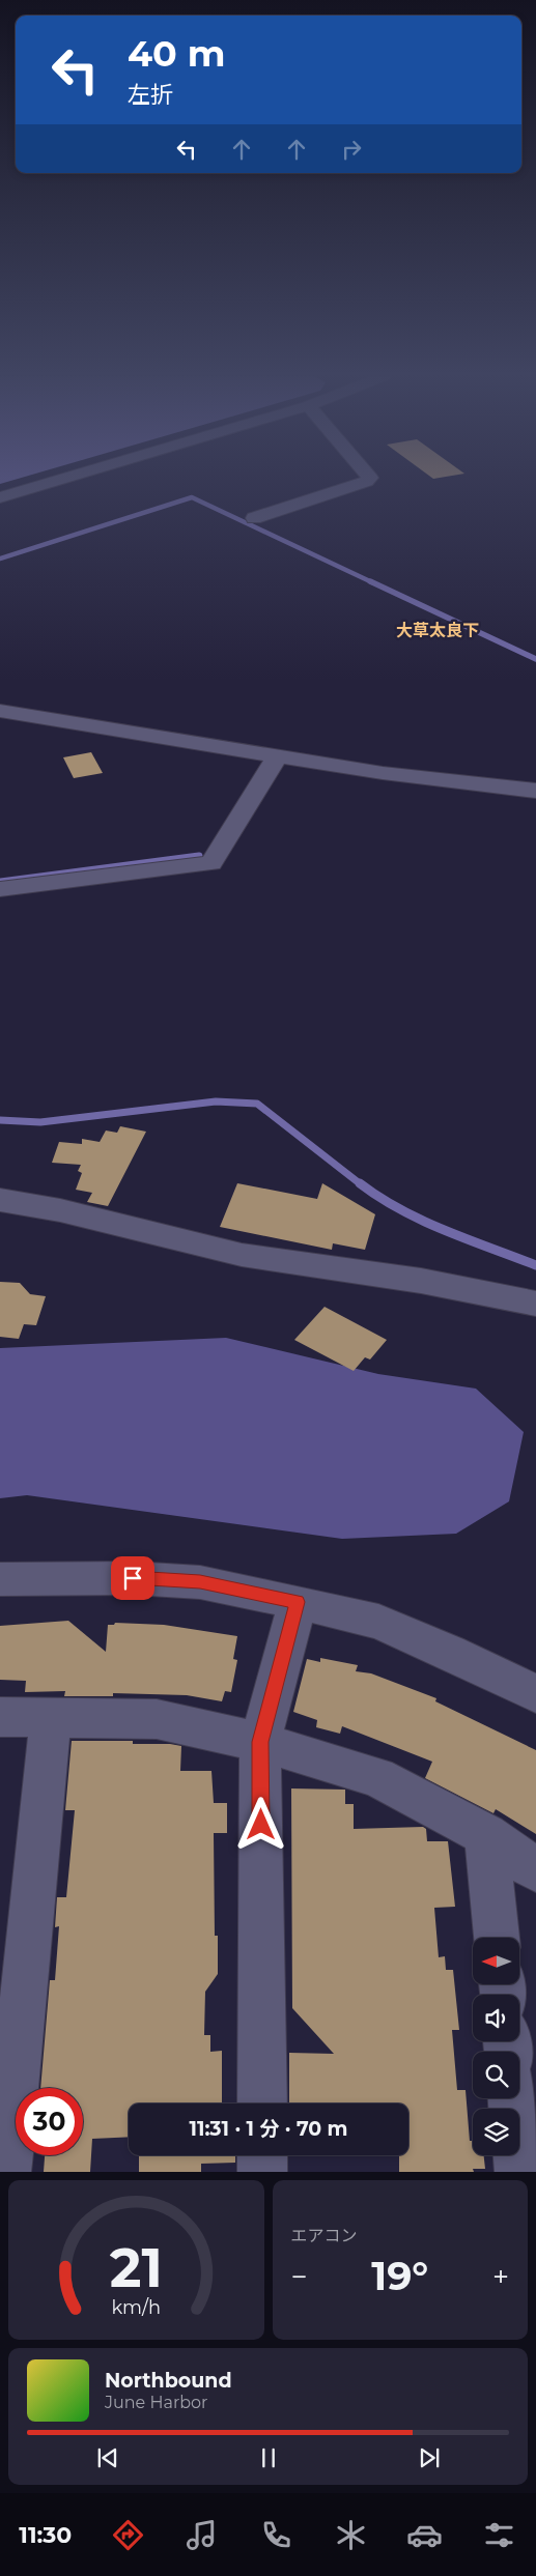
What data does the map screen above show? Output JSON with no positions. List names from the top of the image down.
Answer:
{
  "districts": ["大草太良下"],
  "north": "left",
  "page": {
    "turn": ["40 m", "左折"],
    "limit": "30",
    "trip": "11:31 · 1 分 · 70 m",
    "tile": "エアコン",
    "heat": ["−", "19°", "+"],
    "song": ["Northbound", "June Harbor"],
    "tabs": "11:30",
    "gauge": ["21", "km/h"]
  }
}
